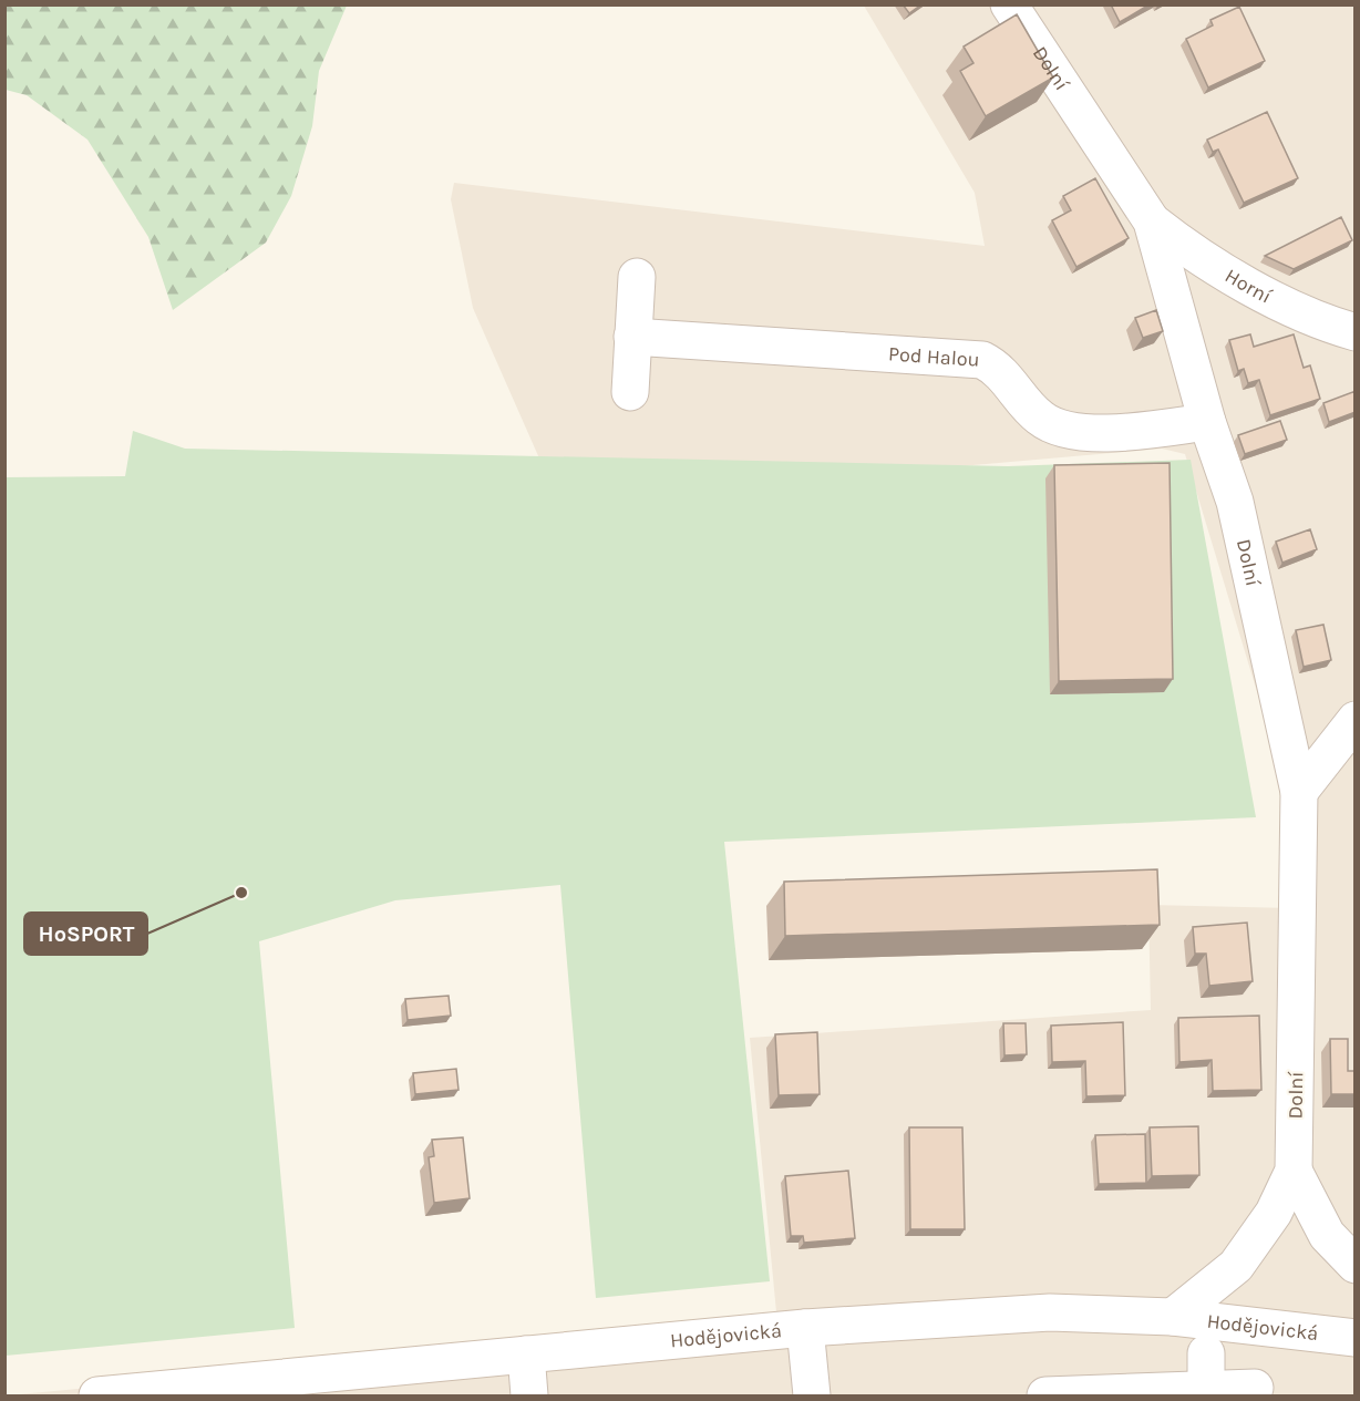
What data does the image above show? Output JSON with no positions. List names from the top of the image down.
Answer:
{
  "streets": {
    "street": [
      "Dolní",
      "Horní",
      "Pod Halou",
      "Hodějovická"
    ]
  },
  "crossings": [
    ["Dolní", "Horní"],
    ["Dolní", "Pod Halou"],
    ["Dolní", "Hodějovická"]
  ],
  "places": ["HoSPORT"]
}
